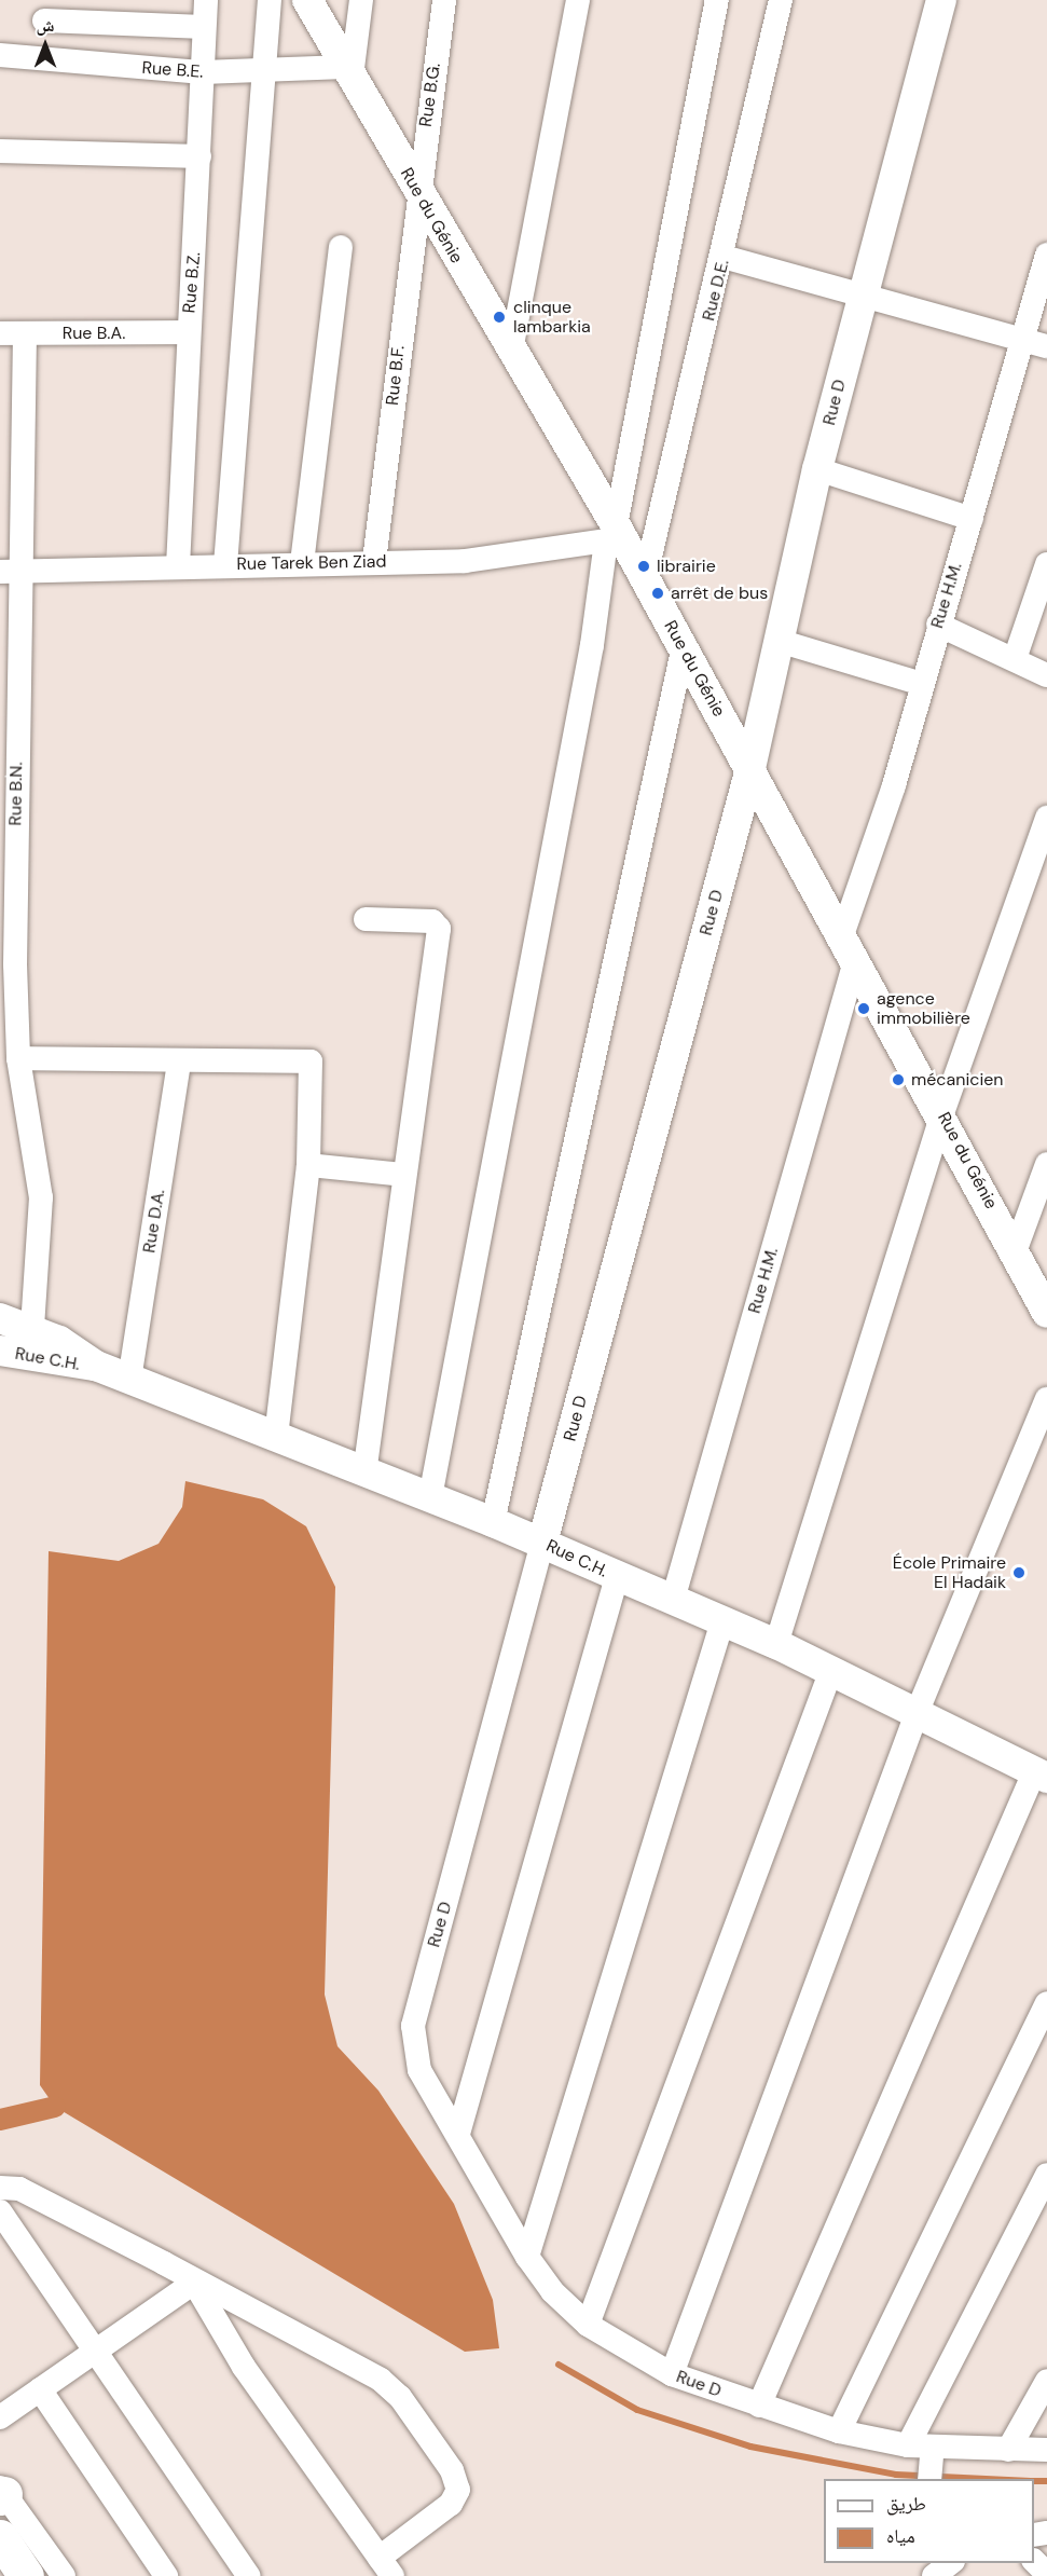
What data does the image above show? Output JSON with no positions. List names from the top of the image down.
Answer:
{
  "streets": {
    "street": [
      "Rue B.E.",
      "Rue B.G.",
      "Rue du Génie",
      "Rue B.Z.",
      "Rue D.E.",
      "Rue B.A.",
      "Rue B.F.",
      "Rue D",
      "Rue Tarek Ben Ziad",
      "Rue H.M.",
      "Rue B.N.",
      "Rue D.A.",
      "Rue C.H."
    ]
  },
  "crossings": [
    ["Rue B.E.", "Rue du Génie"],
    ["Rue B.E.", "Rue B.Z."],
    ["Rue B.G.", "Rue du Génie"],
    ["Rue B.G.", "Rue B.F."],
    ["Rue du Génie", "Rue D.E."],
    ["Rue du Génie", "Rue B.F."],
    ["Rue du Génie", "Rue D"],
    ["Rue du Génie", "Rue Tarek Ben Ziad"],
    ["Rue du Génie", "Rue H.M."],
    ["Rue B.Z.", "Rue B.A."],
    ["Rue B.Z.", "Rue Tarek Ben Ziad"],
    ["Rue B.A.", "Rue B.N."],
    ["Rue B.F.", "Rue Tarek Ben Ziad"],
    ["Rue D", "Rue C.H."],
    ["Rue Tarek Ben Ziad", "Rue B.N."],
    ["Rue H.M.", "Rue C.H."],
    ["Rue B.N.", "Rue C.H."],
    ["Rue D.A.", "Rue C.H."]
  ],
  "places": [
    "clinque lambarkia",
    "librairie",
    "arrêt de bus",
    "agence immobilière",
    "mécanicien",
    "École Primaire El Hadaik"
  ],
  "legend": ["طريق", "مياه"],
  "north": "top"
}
